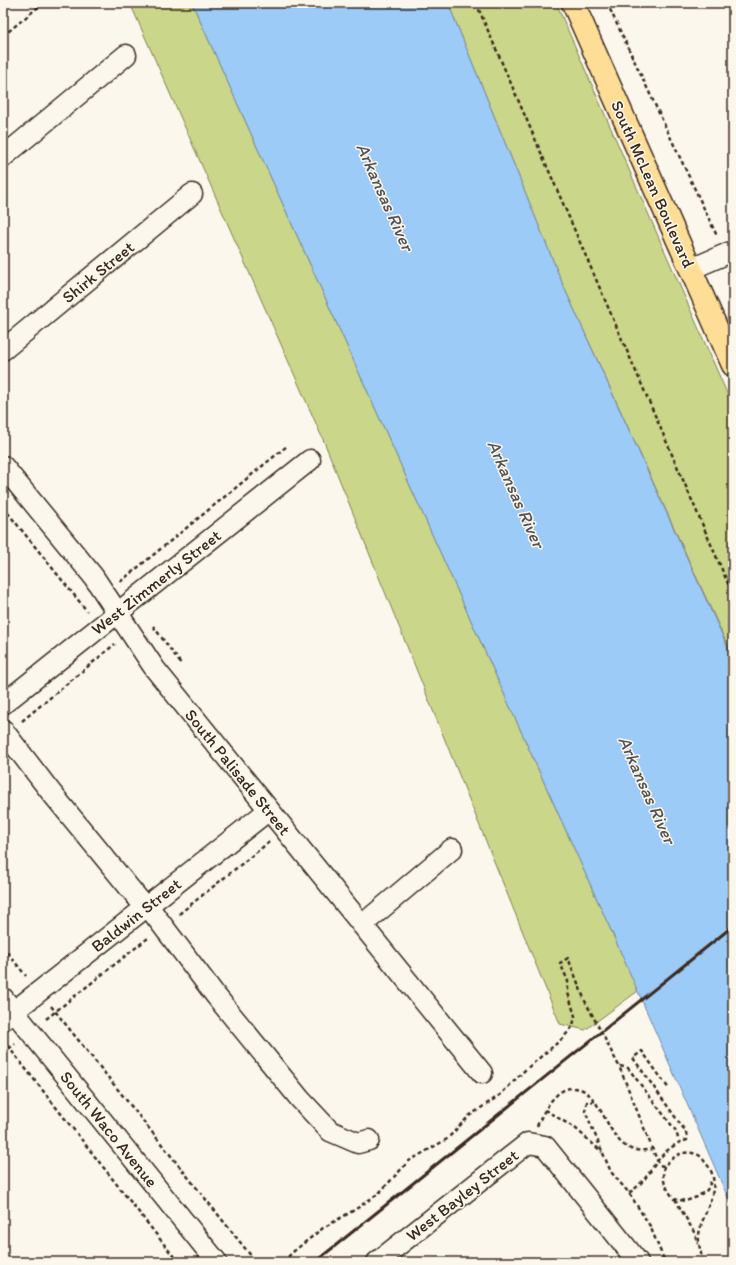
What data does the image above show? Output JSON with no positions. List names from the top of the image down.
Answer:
{
  "streets": {
    "main road": ["South McLean Boulevard"],
    "street": [
      "Shirk Street",
      "West Zimmerly Street",
      "South Palisade Street",
      "Baldwin Street",
      "South Waco Avenue",
      "West Bayley Street"
    ]
  },
  "crossings": [
    ["West Zimmerly Street", "South Palisade Street"],
    ["South Palisade Street", "Baldwin Street"],
    ["Baldwin Street", "South Waco Avenue"]
  ],
  "water": ["Arkansas River"]
}
